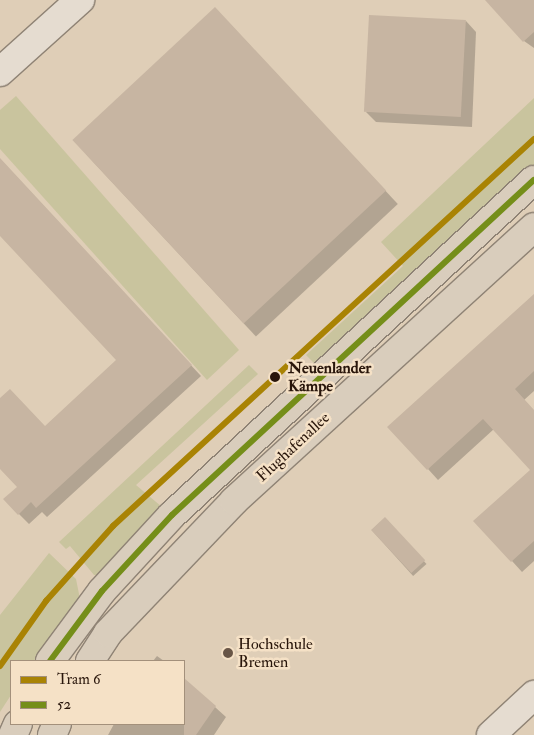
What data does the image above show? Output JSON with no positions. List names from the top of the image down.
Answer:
{
  "streets": {
    "main road": ["Flughafenallee"]
  },
  "places": ["Neuenlander Kämpe", "Hochschule Bremen"],
  "lines": ["tram line 6", "transit line 52"],
  "legend": ["Tram 6", "52"]
}
